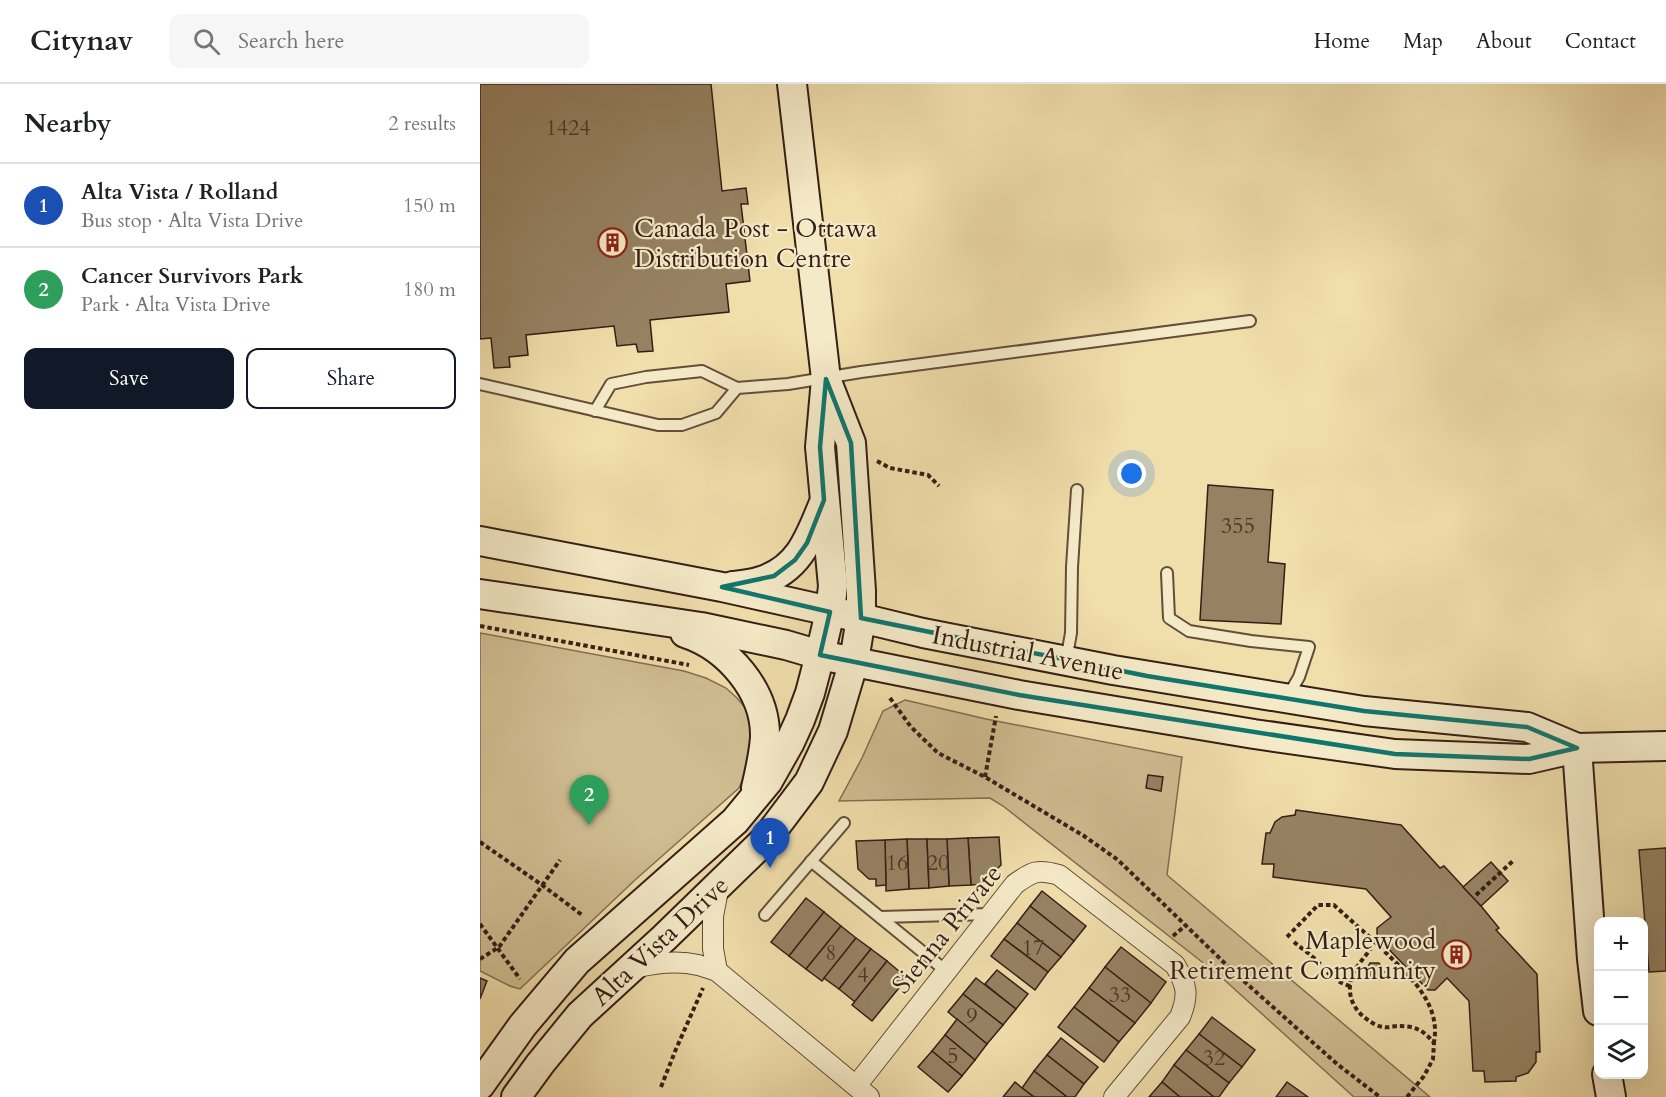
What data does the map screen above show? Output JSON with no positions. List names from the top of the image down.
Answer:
{
  "streets": {
    "main road": ["Industrial Avenue", "Alta Vista Drive"],
    "street": ["Sienna Private"]
  },
  "crossings": [
    ["Industrial Avenue", "Alta Vista Drive"]
  ],
  "places": {
    "building": ["Canada Post - Ottawa Distribution Centre", "Maplewood Retirement Community"]
  },
  "house_numbers": [
    "1424",
    "355",
    "16",
    "20",
    "17",
    "8",
    "4",
    "33",
    "9",
    "5",
    "32"
  ],
  "page": {
    "header": "Citynav",
    "search": "Search here",
    "nav": [
      "Home",
      "Map",
      "About",
      "Contact"
    ],
    "heading": ["Nearby", "2 results"],
    "list": [
      {
        "mark": "1",
        "name": "Alta Vista / Rolland",
        "note": "Bus stop · Alta Vista Drive",
        "value": "150 m"
      },
      {
        "mark": "2",
        "name": "Cancer Survivors Park",
        "note": "Park · Alta Vista Drive",
        "value": "180 m"
      }
    ],
    "buttons": ["Save", "Share"],
    "pins": ["2", "1"],
    "map_buttons": ["+", "−"]
  }
}
